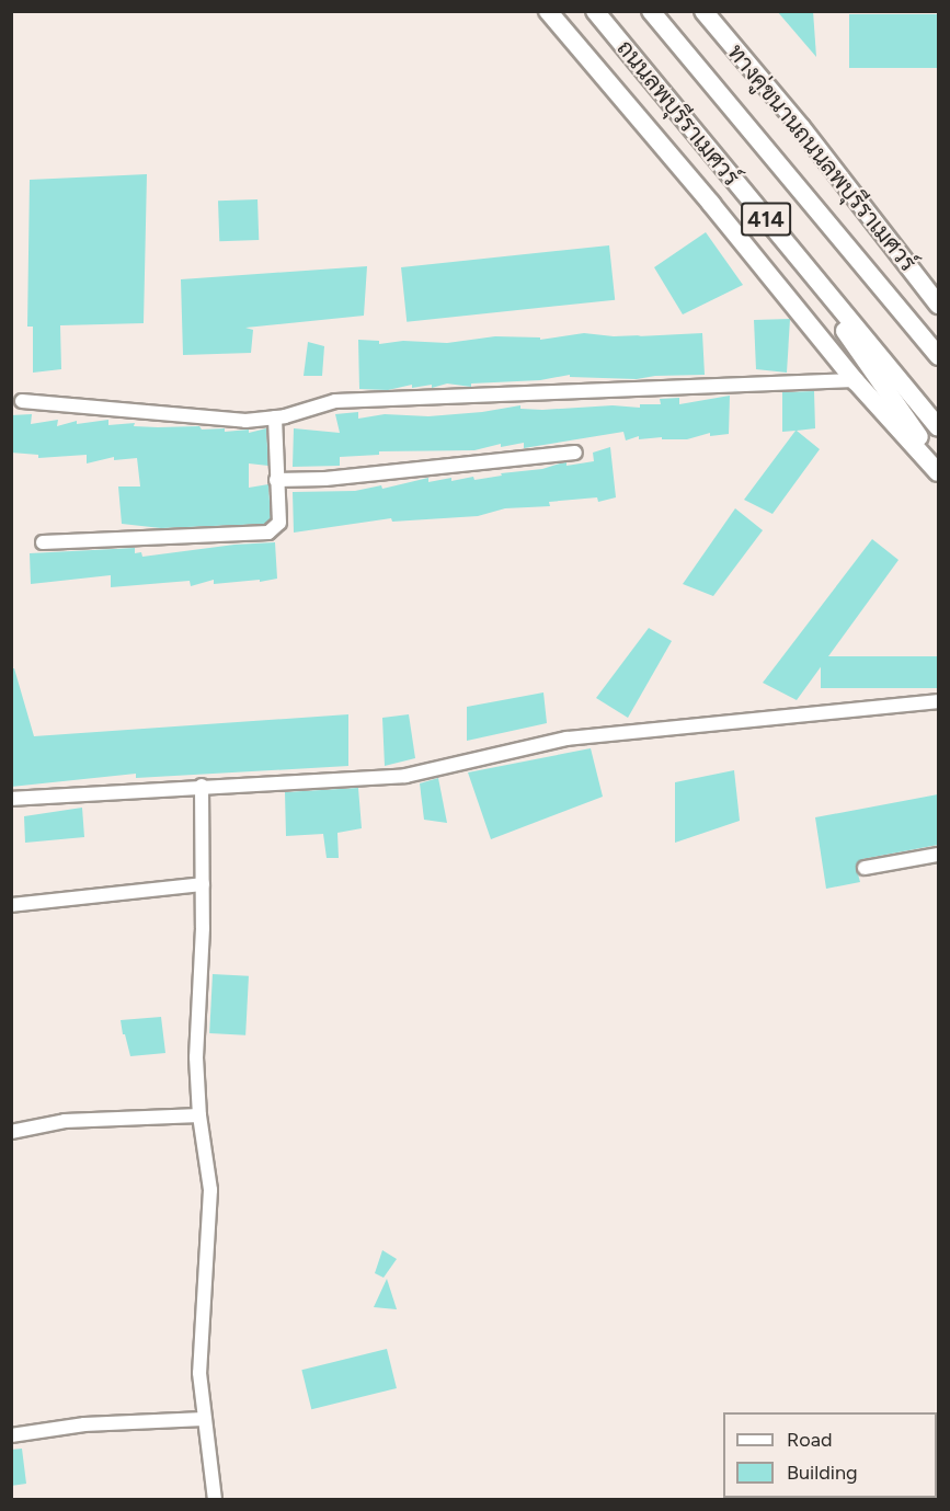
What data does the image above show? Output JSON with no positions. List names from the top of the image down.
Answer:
{
  "streets": {
    "main road": ["ถนนลพบุรีราเมศวร์", "ทางคู่ขนานถนนลพบุรีราเมศวร์", "414"]
  },
  "legend": ["Road", "Building"]
}
